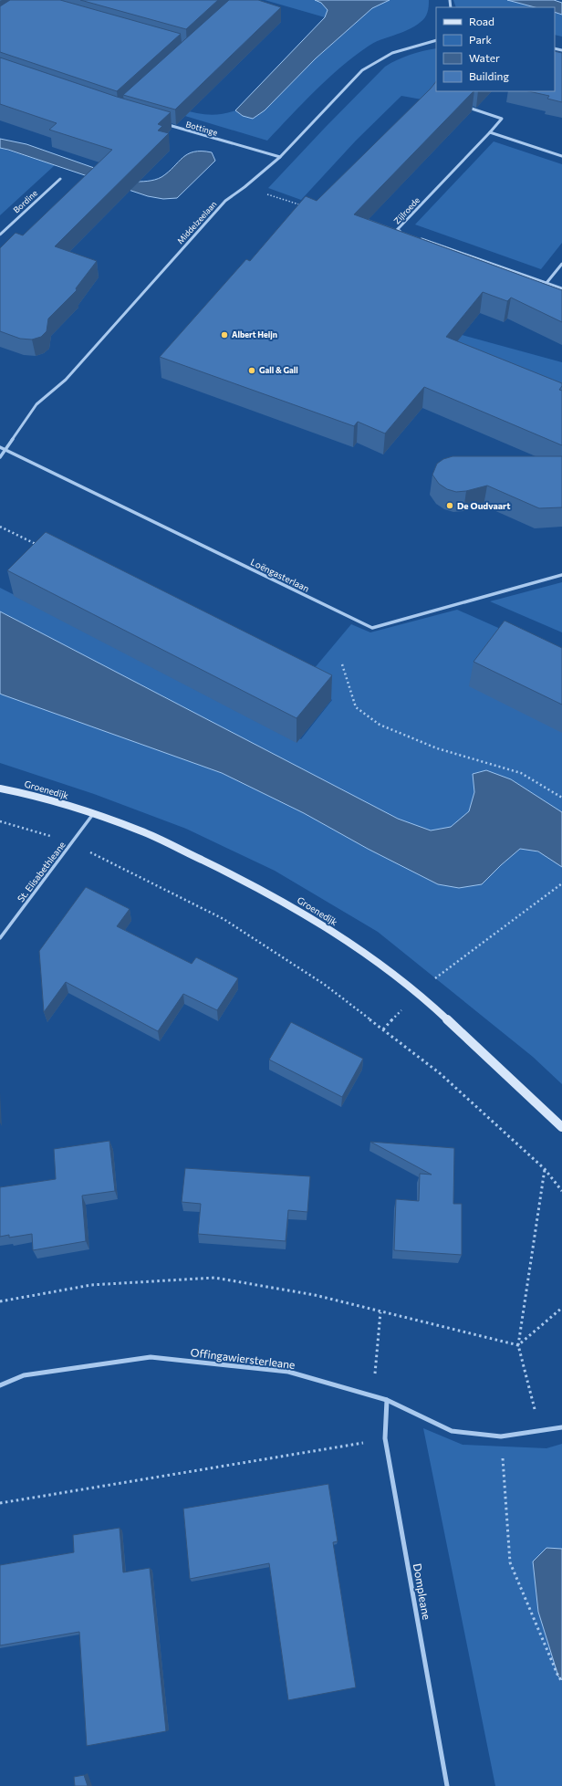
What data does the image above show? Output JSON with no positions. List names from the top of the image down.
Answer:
{
  "streets": {
    "main road": ["Groenedijk"],
    "street": [
      "Bottinge",
      "Bordine",
      "Zijlroede",
      "Middelzeelaan",
      "Loëngasterlaan",
      "St. Elisabethleane",
      "Offingawiersterleane",
      "Dompleane"
    ]
  },
  "crossings": [
    ["Bottinge", "Middelzeelaan"],
    ["Middelzeelaan", "Loëngasterlaan"],
    ["Groenedijk", "St. Elisabethleane"],
    ["Offingawiersterleane", "Dompleane"]
  ],
  "places": ["Albert Heijn", "Gall & Gall", "De Oudvaart"],
  "legend": [
    "Road",
    "Park",
    "Water",
    "Building"
  ]
}
